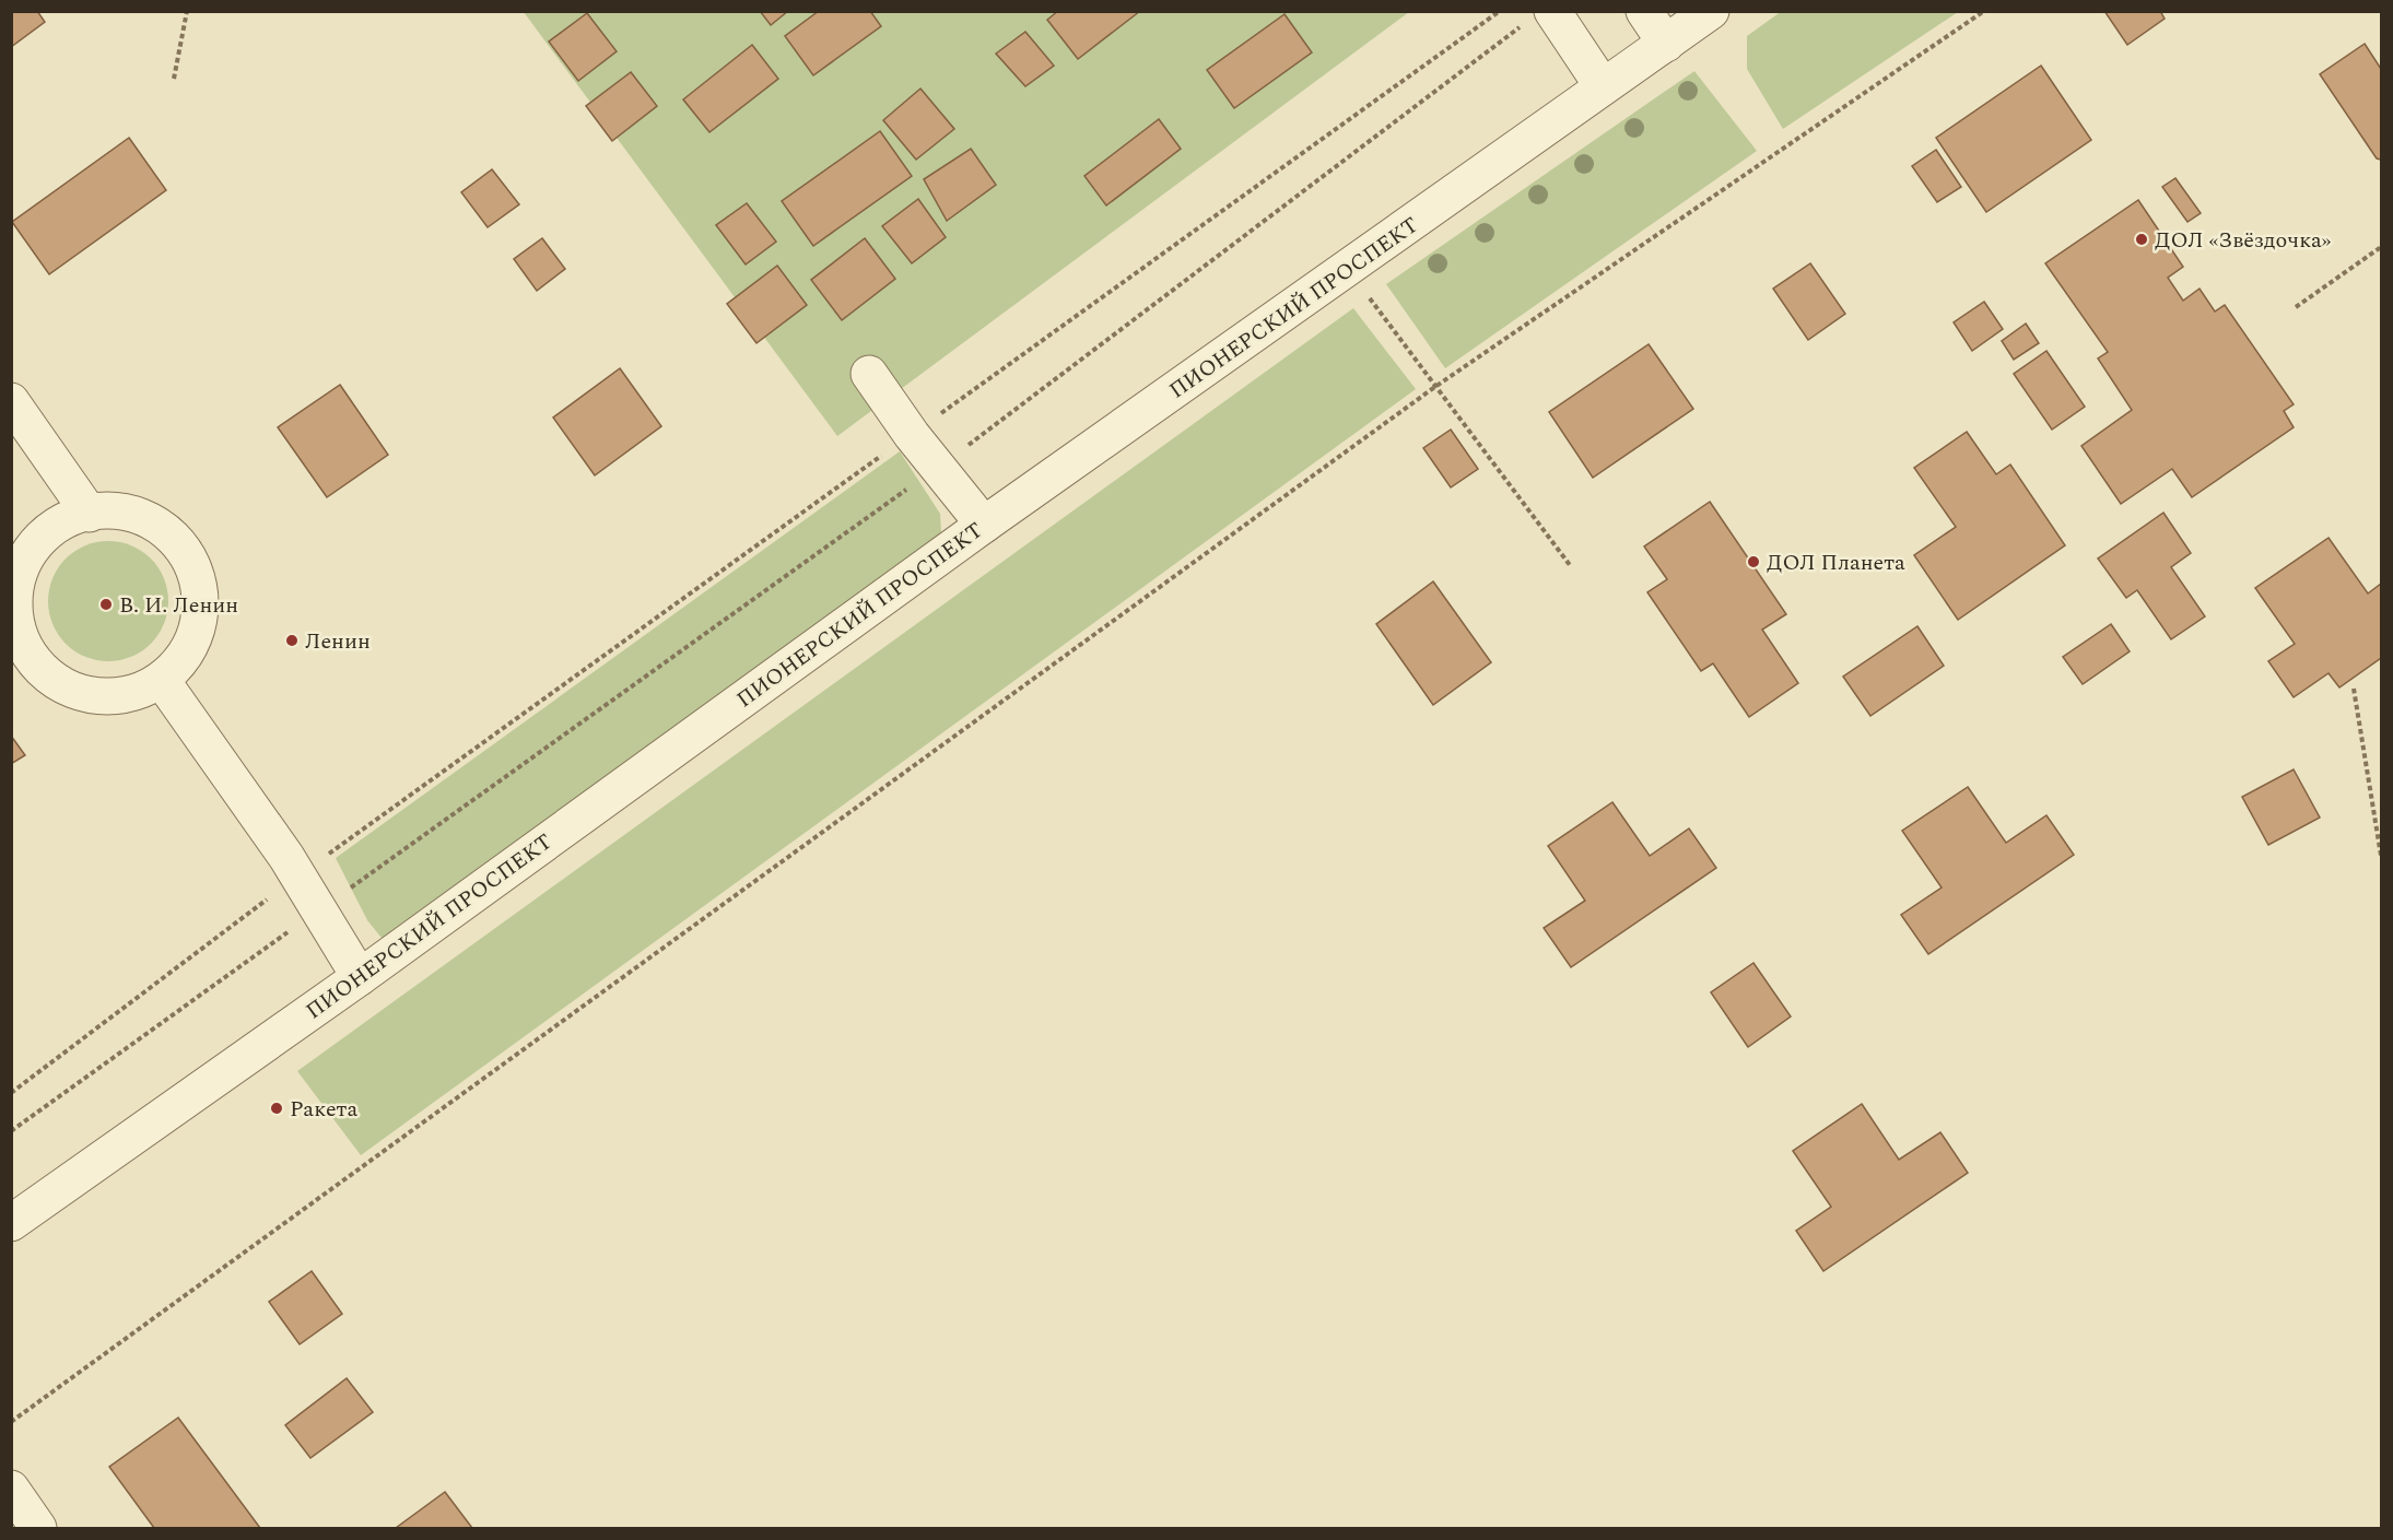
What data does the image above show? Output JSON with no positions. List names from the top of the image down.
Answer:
{
  "streets": {
    "street": ["ПИОНЕРСКИЙ ПРОСПЕКТ"]
  },
  "places": [
    "ДОЛ «Звёздочка»",
    "ДОЛ Планета",
    "В. И. Ленин",
    "Ленин",
    "Ракета"
  ]
}
